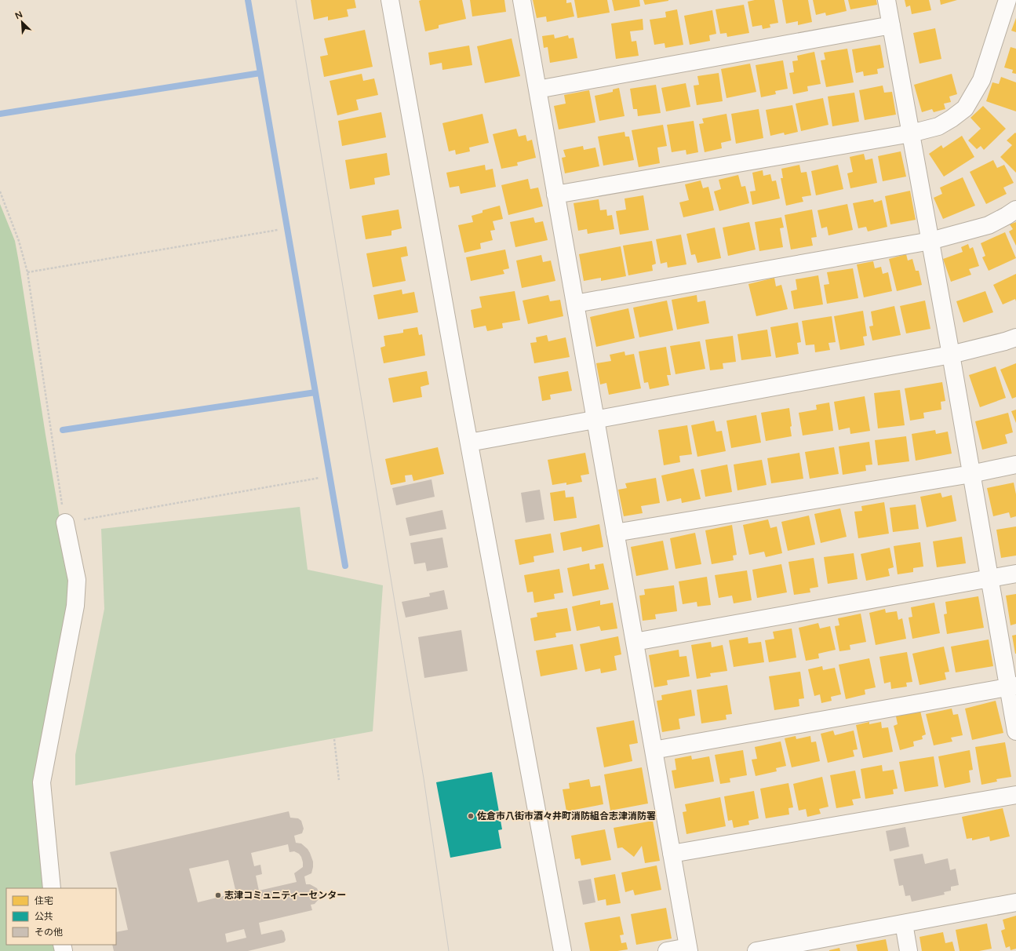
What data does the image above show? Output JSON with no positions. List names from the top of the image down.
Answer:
{
  "places": ["佐倉市八街市酒々井町消防組合志津消防署", "志津コミュニティーセンター"],
  "legend": ["住宅", "公共", "その他"],
  "north": "top left"
}
